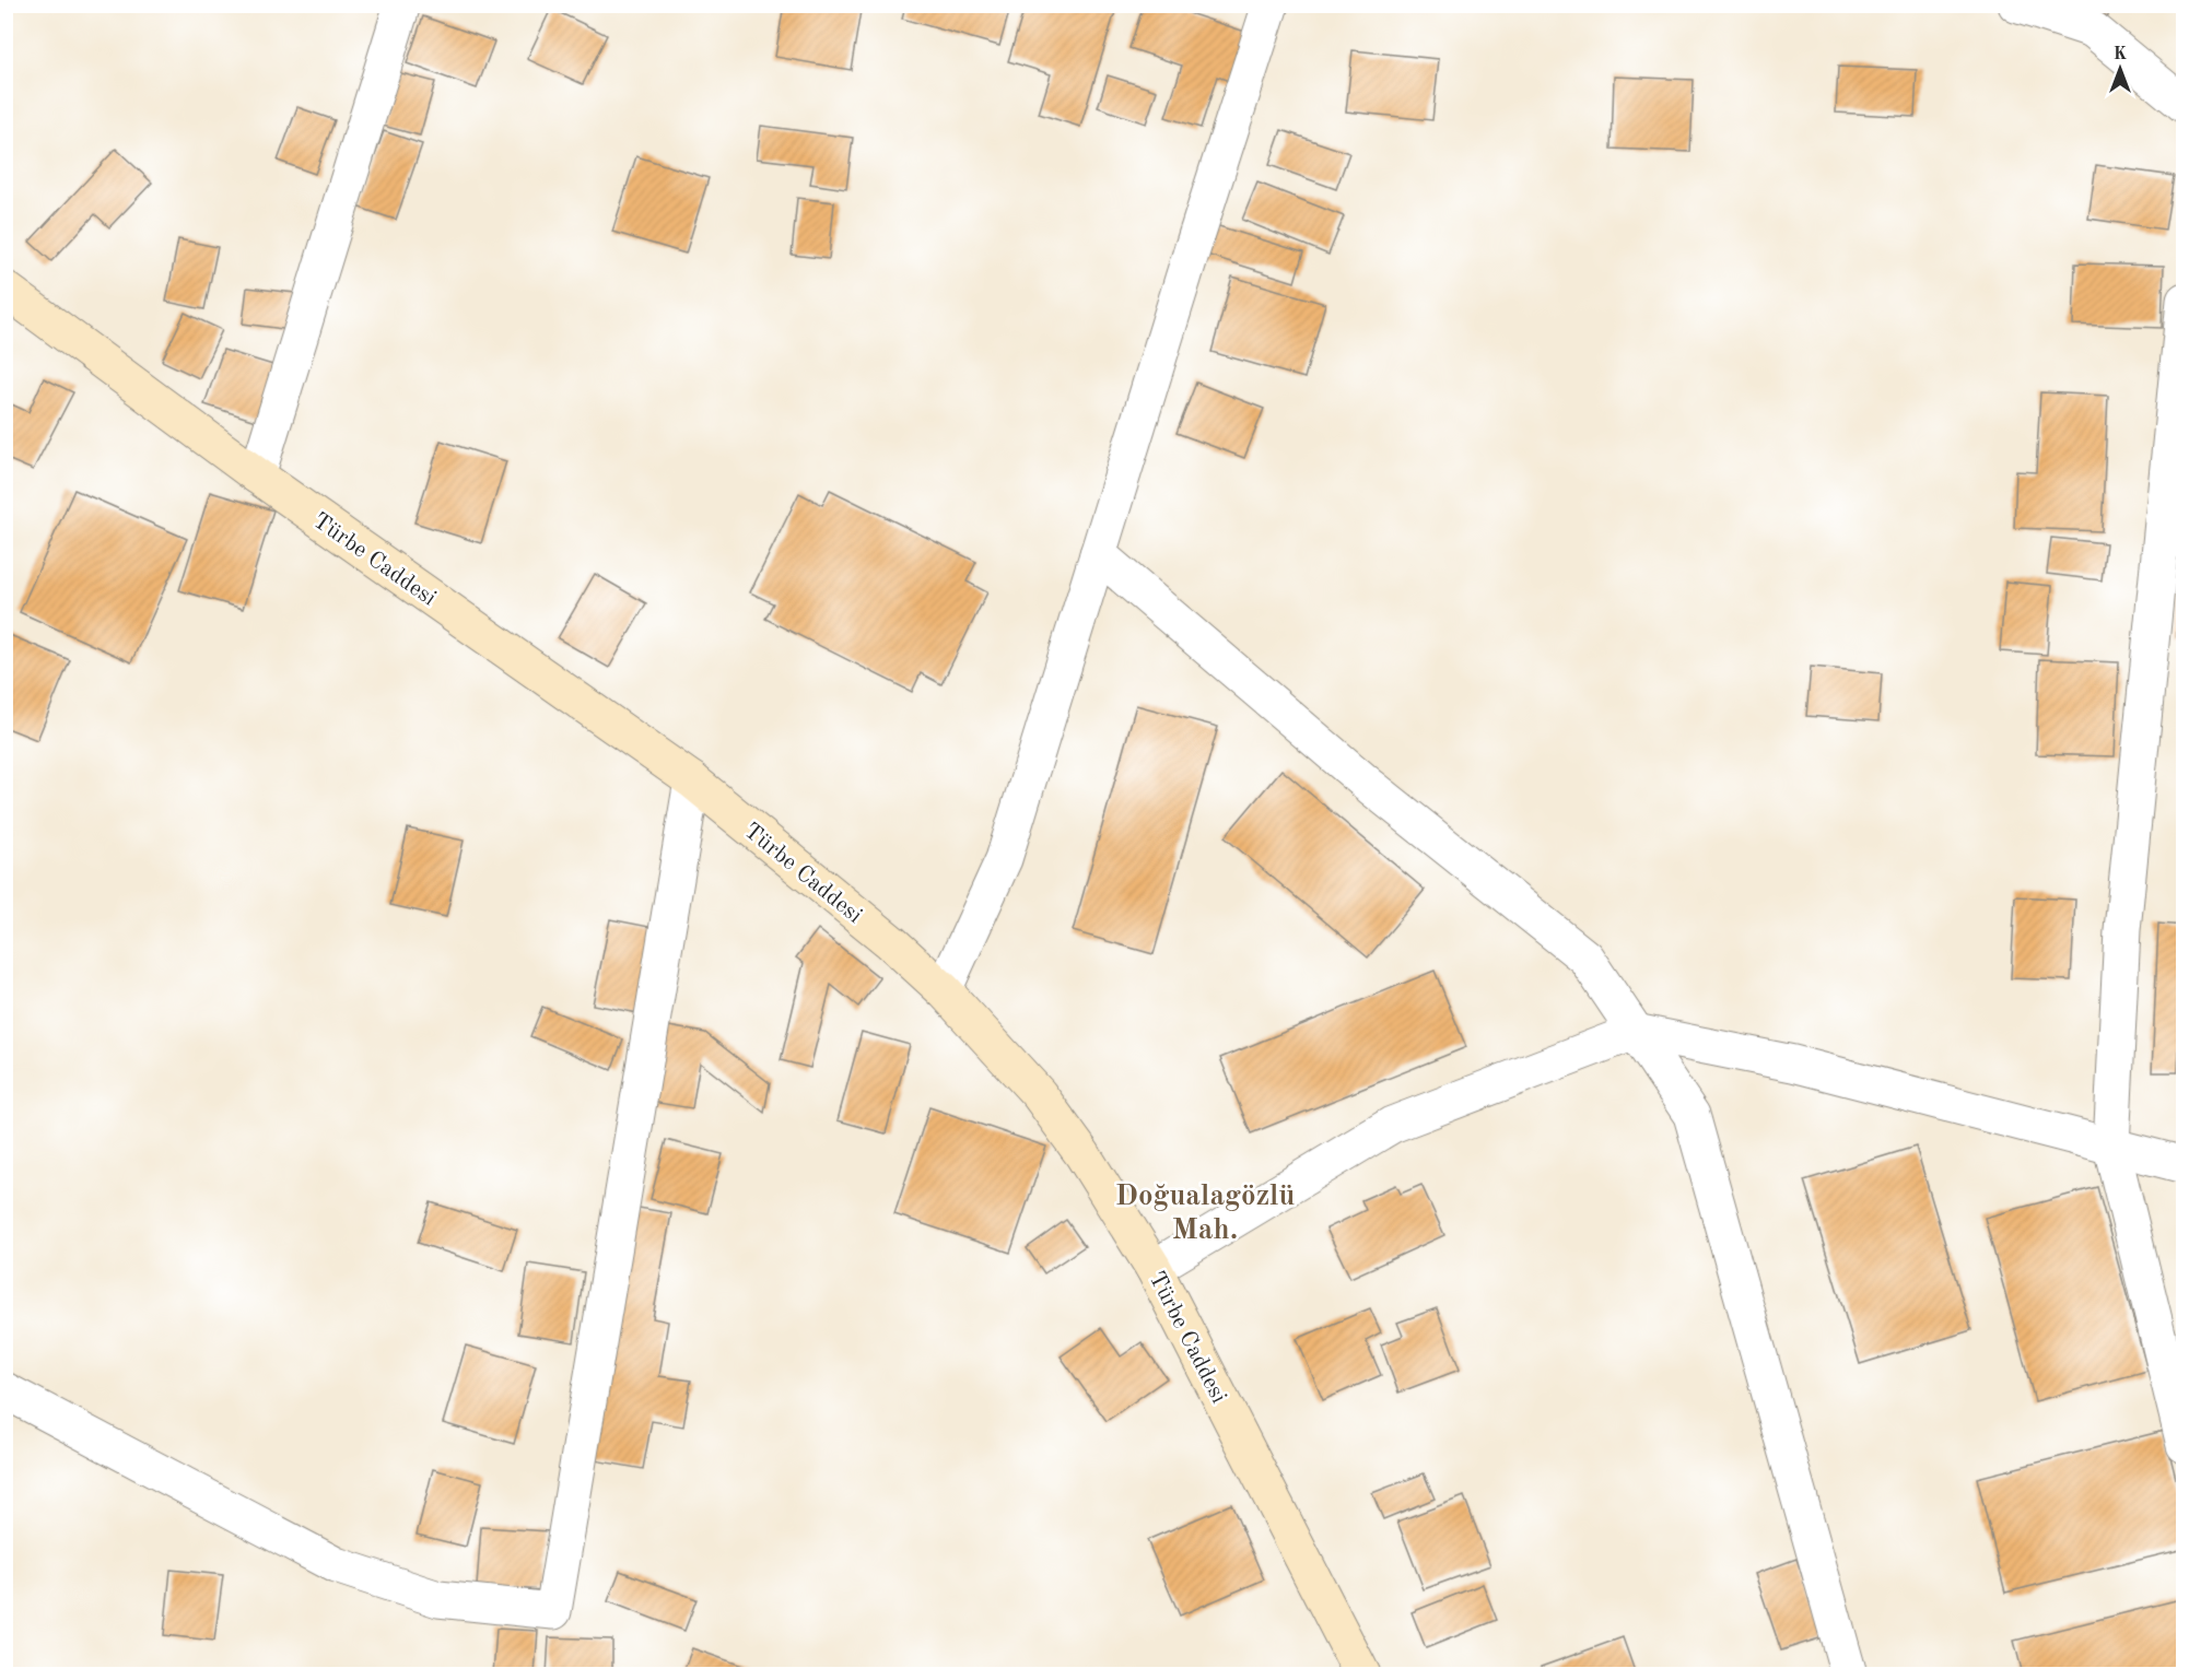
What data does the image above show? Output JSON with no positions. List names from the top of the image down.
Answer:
{
  "streets": {
    "street": ["Türbe Caddesi"]
  },
  "districts": ["Doğualagözlü Mah."],
  "north": "top"
}
